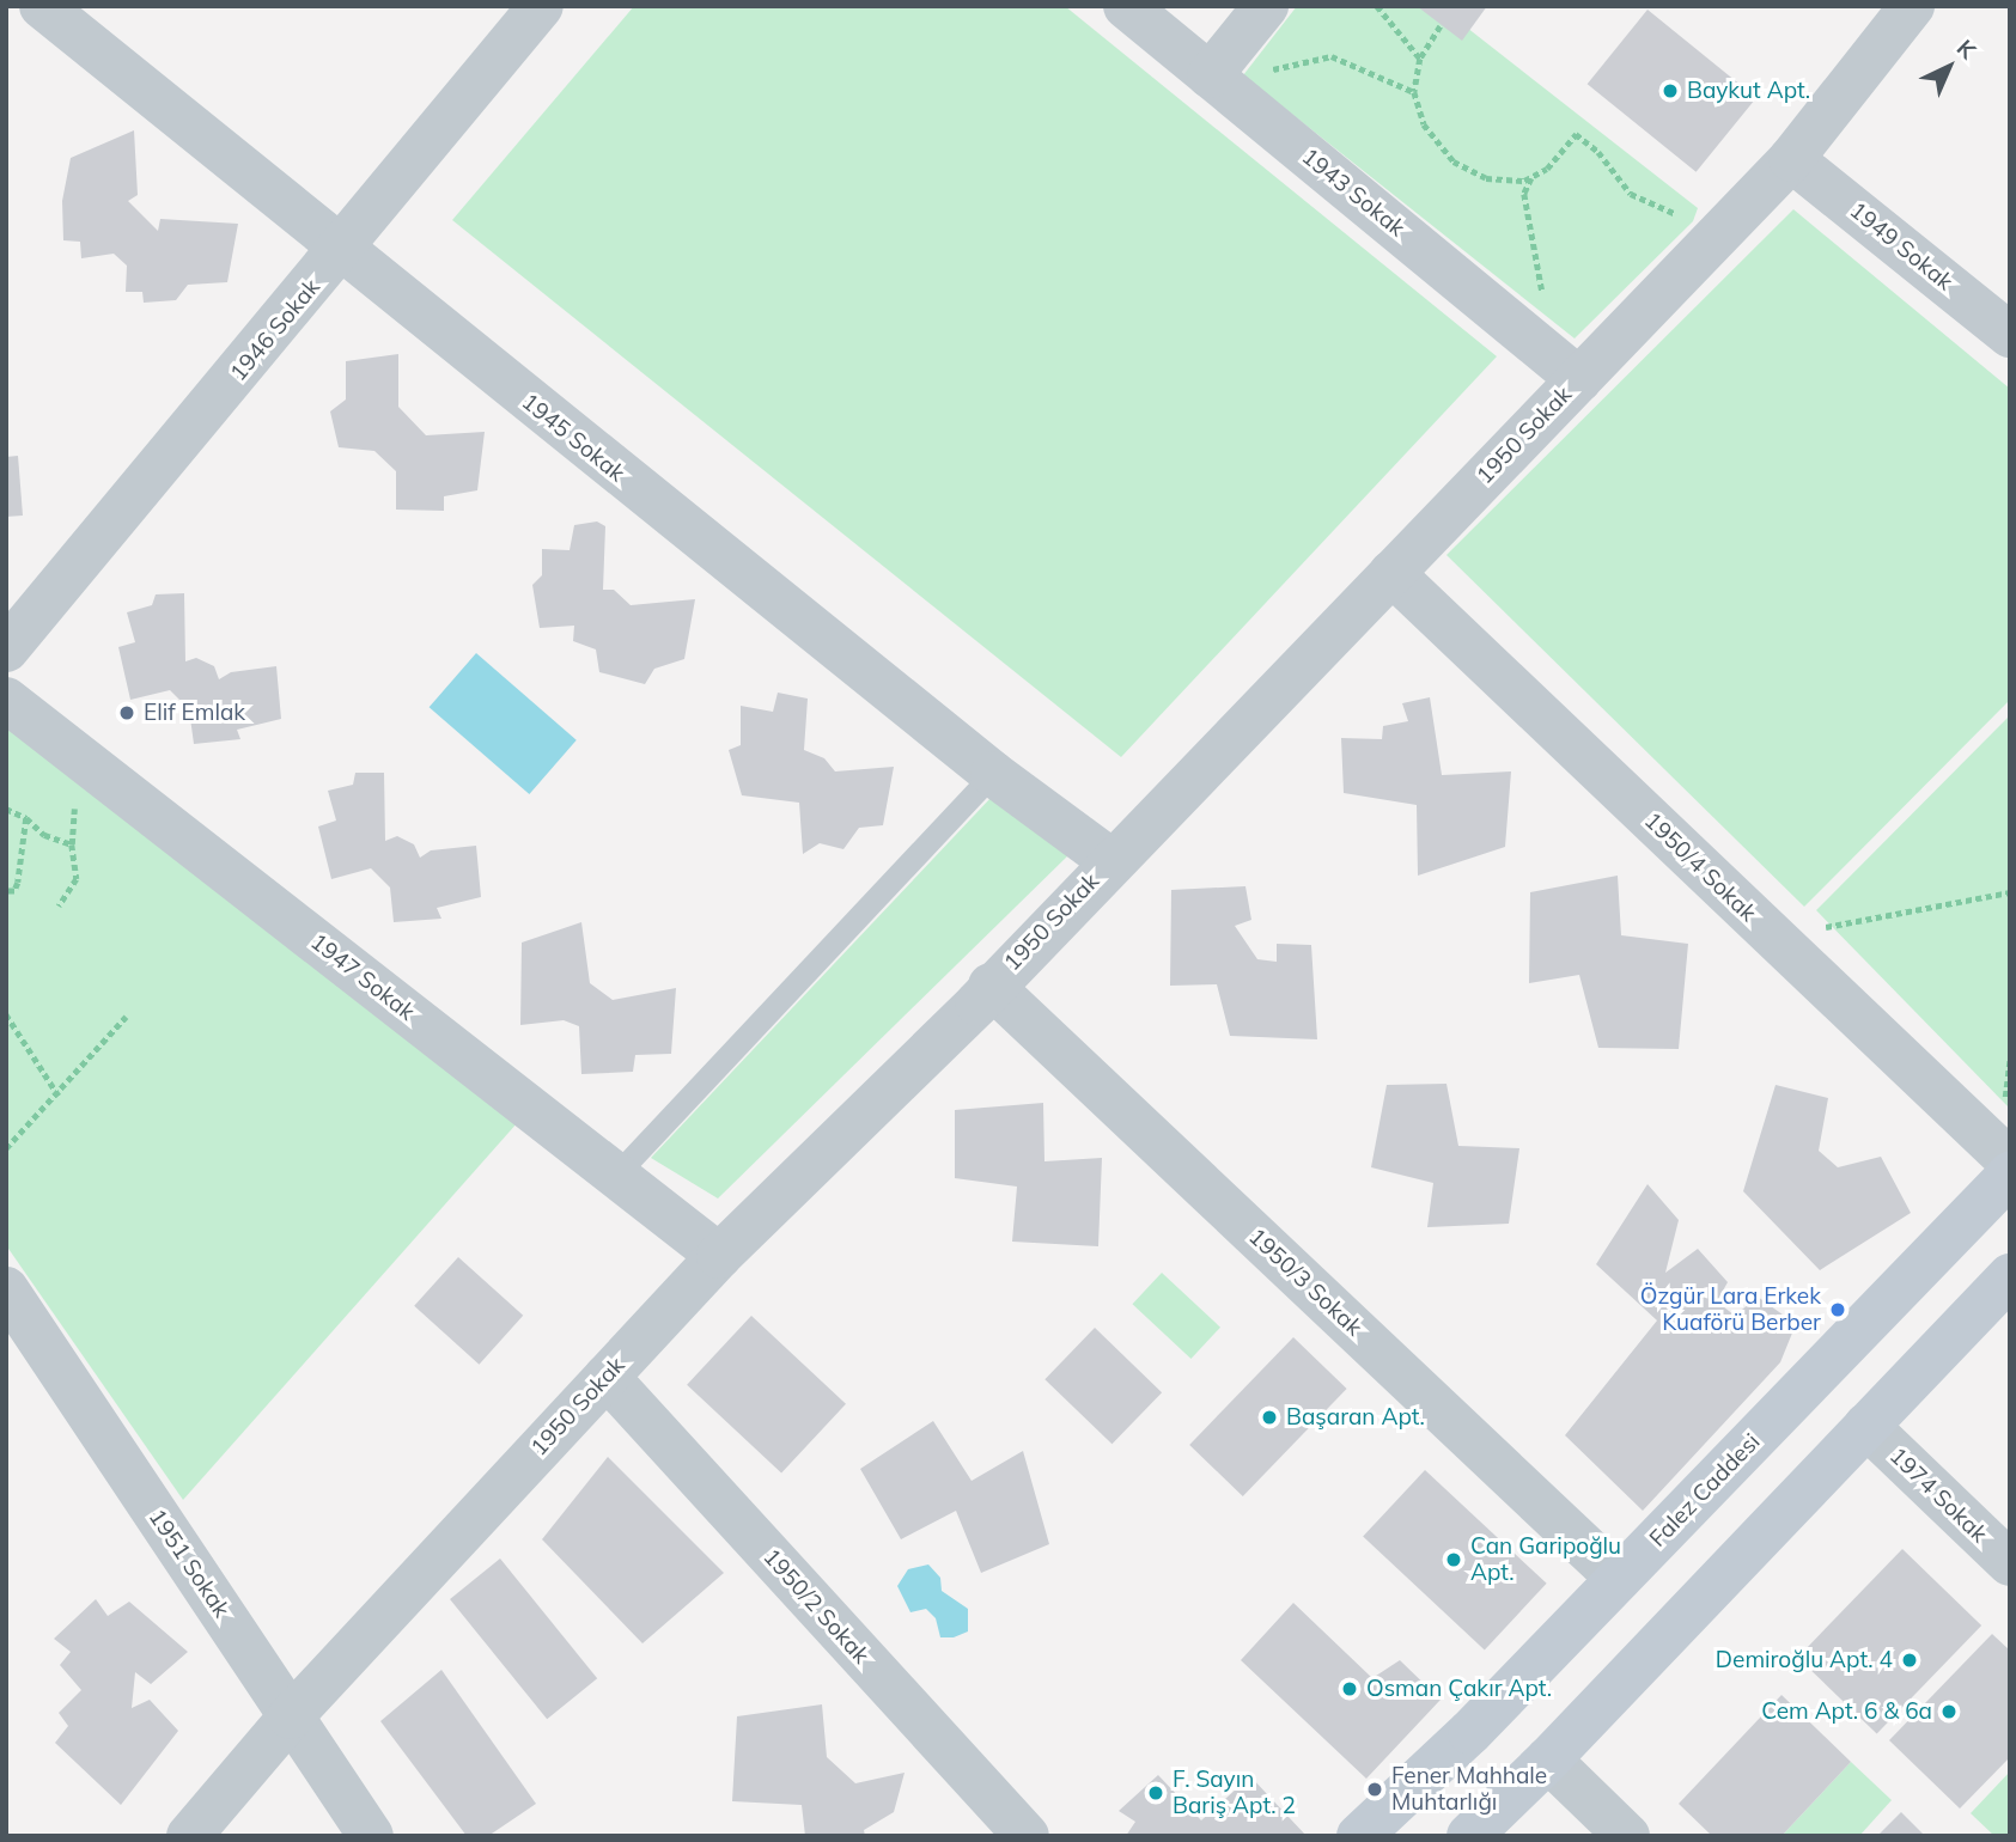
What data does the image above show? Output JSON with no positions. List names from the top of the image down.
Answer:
{
  "streets": {
    "street": [
      "1943 Sokak",
      "1949 Sokak",
      "1946 Sokak",
      "1950 Sokak",
      "1945 Sokak",
      "1950/4 Sokak",
      "1947 Sokak",
      "1950/3 Sokak",
      "Falez Caddesi",
      "1974 Sokak",
      "1951 Sokak",
      "1950/2 Sokak"
    ]
  },
  "crossings": [
    ["1943 Sokak", "1950 Sokak"],
    ["1949 Sokak", "1950 Sokak"],
    ["1946 Sokak", "1945 Sokak"],
    ["1950 Sokak", "1945 Sokak"],
    ["1950 Sokak", "1950/4 Sokak"],
    ["1950 Sokak", "1947 Sokak"],
    ["1950 Sokak", "1950/3 Sokak"],
    ["1950 Sokak", "1951 Sokak"],
    ["1950 Sokak", "1950/2 Sokak"],
    ["1950/3 Sokak", "Falez Caddesi"]
  ],
  "places": [
    "Baykut Apt.",
    "Elif Emlak",
    "Özgür Lara Erkek Kuaförü Berber",
    "Başaran Apt.",
    "Can Garipoğlu Apt.",
    "Demiroğlu Apt. 4",
    "Osman Çakır Apt.",
    "Cem Apt. 6 & 6a",
    "Fener Mahhale Muhtarlığı",
    "F. Sayın Bariş Apt. 2"
  ],
  "north": "top right"
}
